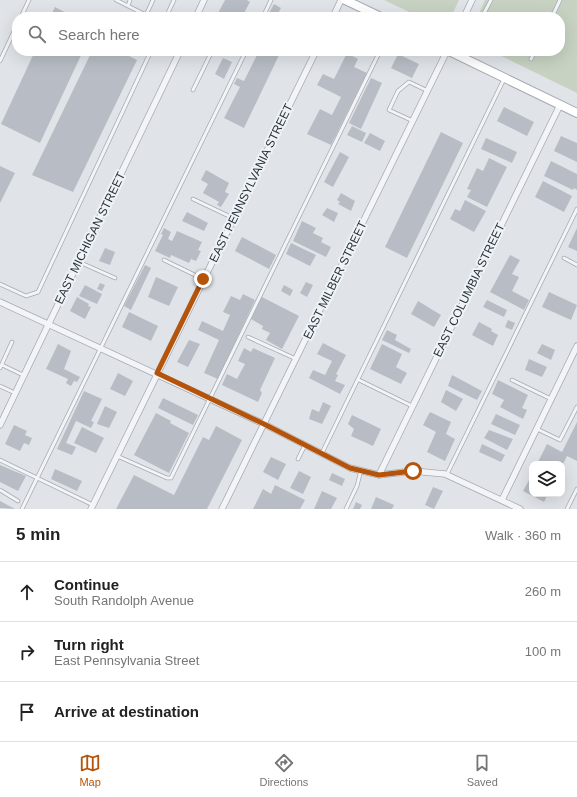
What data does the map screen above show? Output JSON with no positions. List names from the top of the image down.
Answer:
{
  "streets": {
    "street": [
      "EAST PENNSYLVANIA STREET",
      "EAST MICHIGAN STREET",
      "EAST MILBER STREET",
      "EAST COLUMBIA STREET"
    ]
  },
  "page": {
    "search": "Search here",
    "heading": ["5 min", "Walk · 360 m"],
    "list": [
      ["Continue", "South Randolph Avenue", "260 m"],
      ["Turn right", "East Pennsylvania Street", "100 m"],
      "Arrive at destination"
    ],
    "nav": ["Map", "Directions", "Saved"]
  }
}
